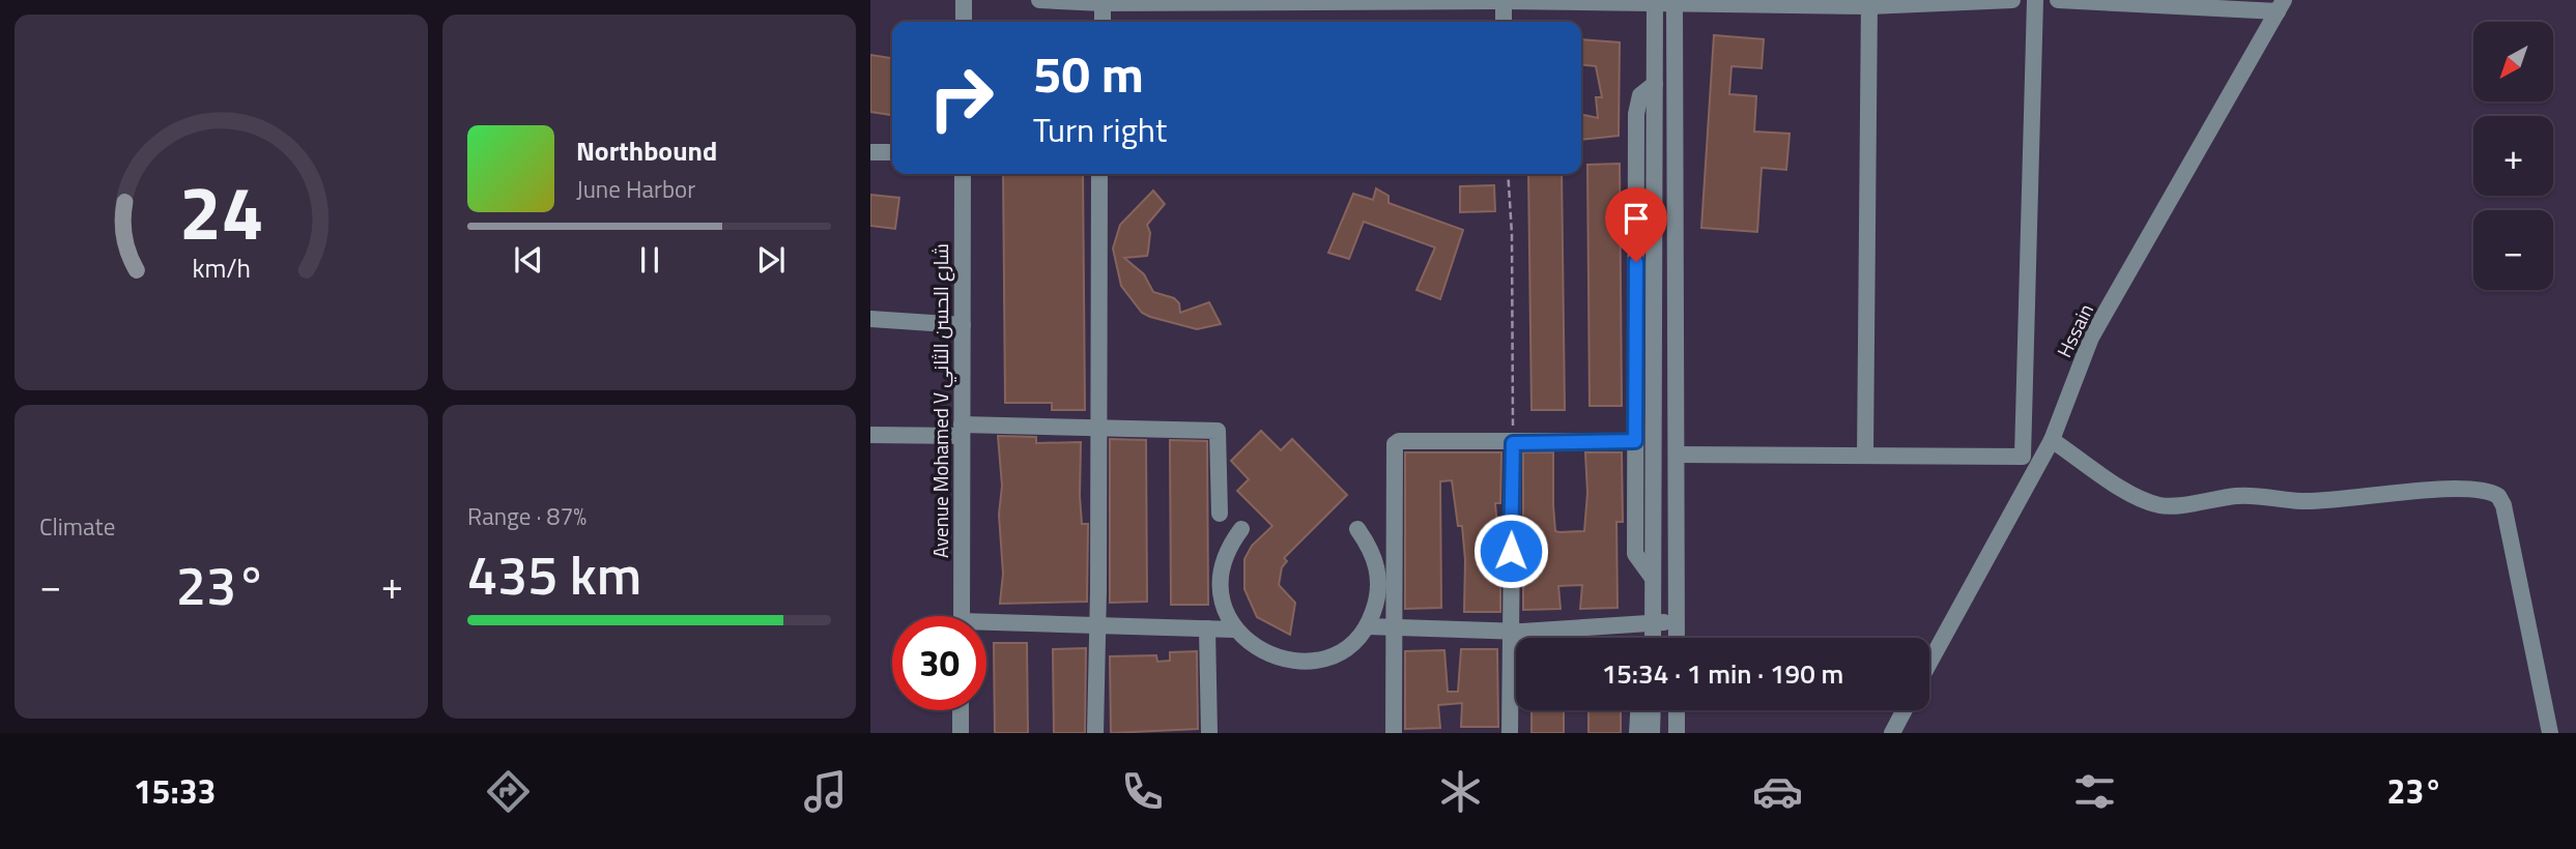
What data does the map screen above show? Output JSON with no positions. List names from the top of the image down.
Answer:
{
  "streets": {
    "street": ["Hssain", "Avenue Mohamed V شارع الحسن الثاني"]
  },
  "north": "bottom left",
  "page": {
    "map_buttons": ["+", "−"],
    "turn": ["50 m", "Turn right"],
    "song": ["Northbound", "June Harbor"],
    "tile": [
      "Climate",
      ["Range · 87%", "435 km"]
    ],
    "heat": ["−", "23°", "+"],
    "limit": "30",
    "trip": "15:34 · 1 min · 190 m",
    "tabs": ["15:33", "23°"],
    "gauge": ["24", "km/h"]
  }
}
